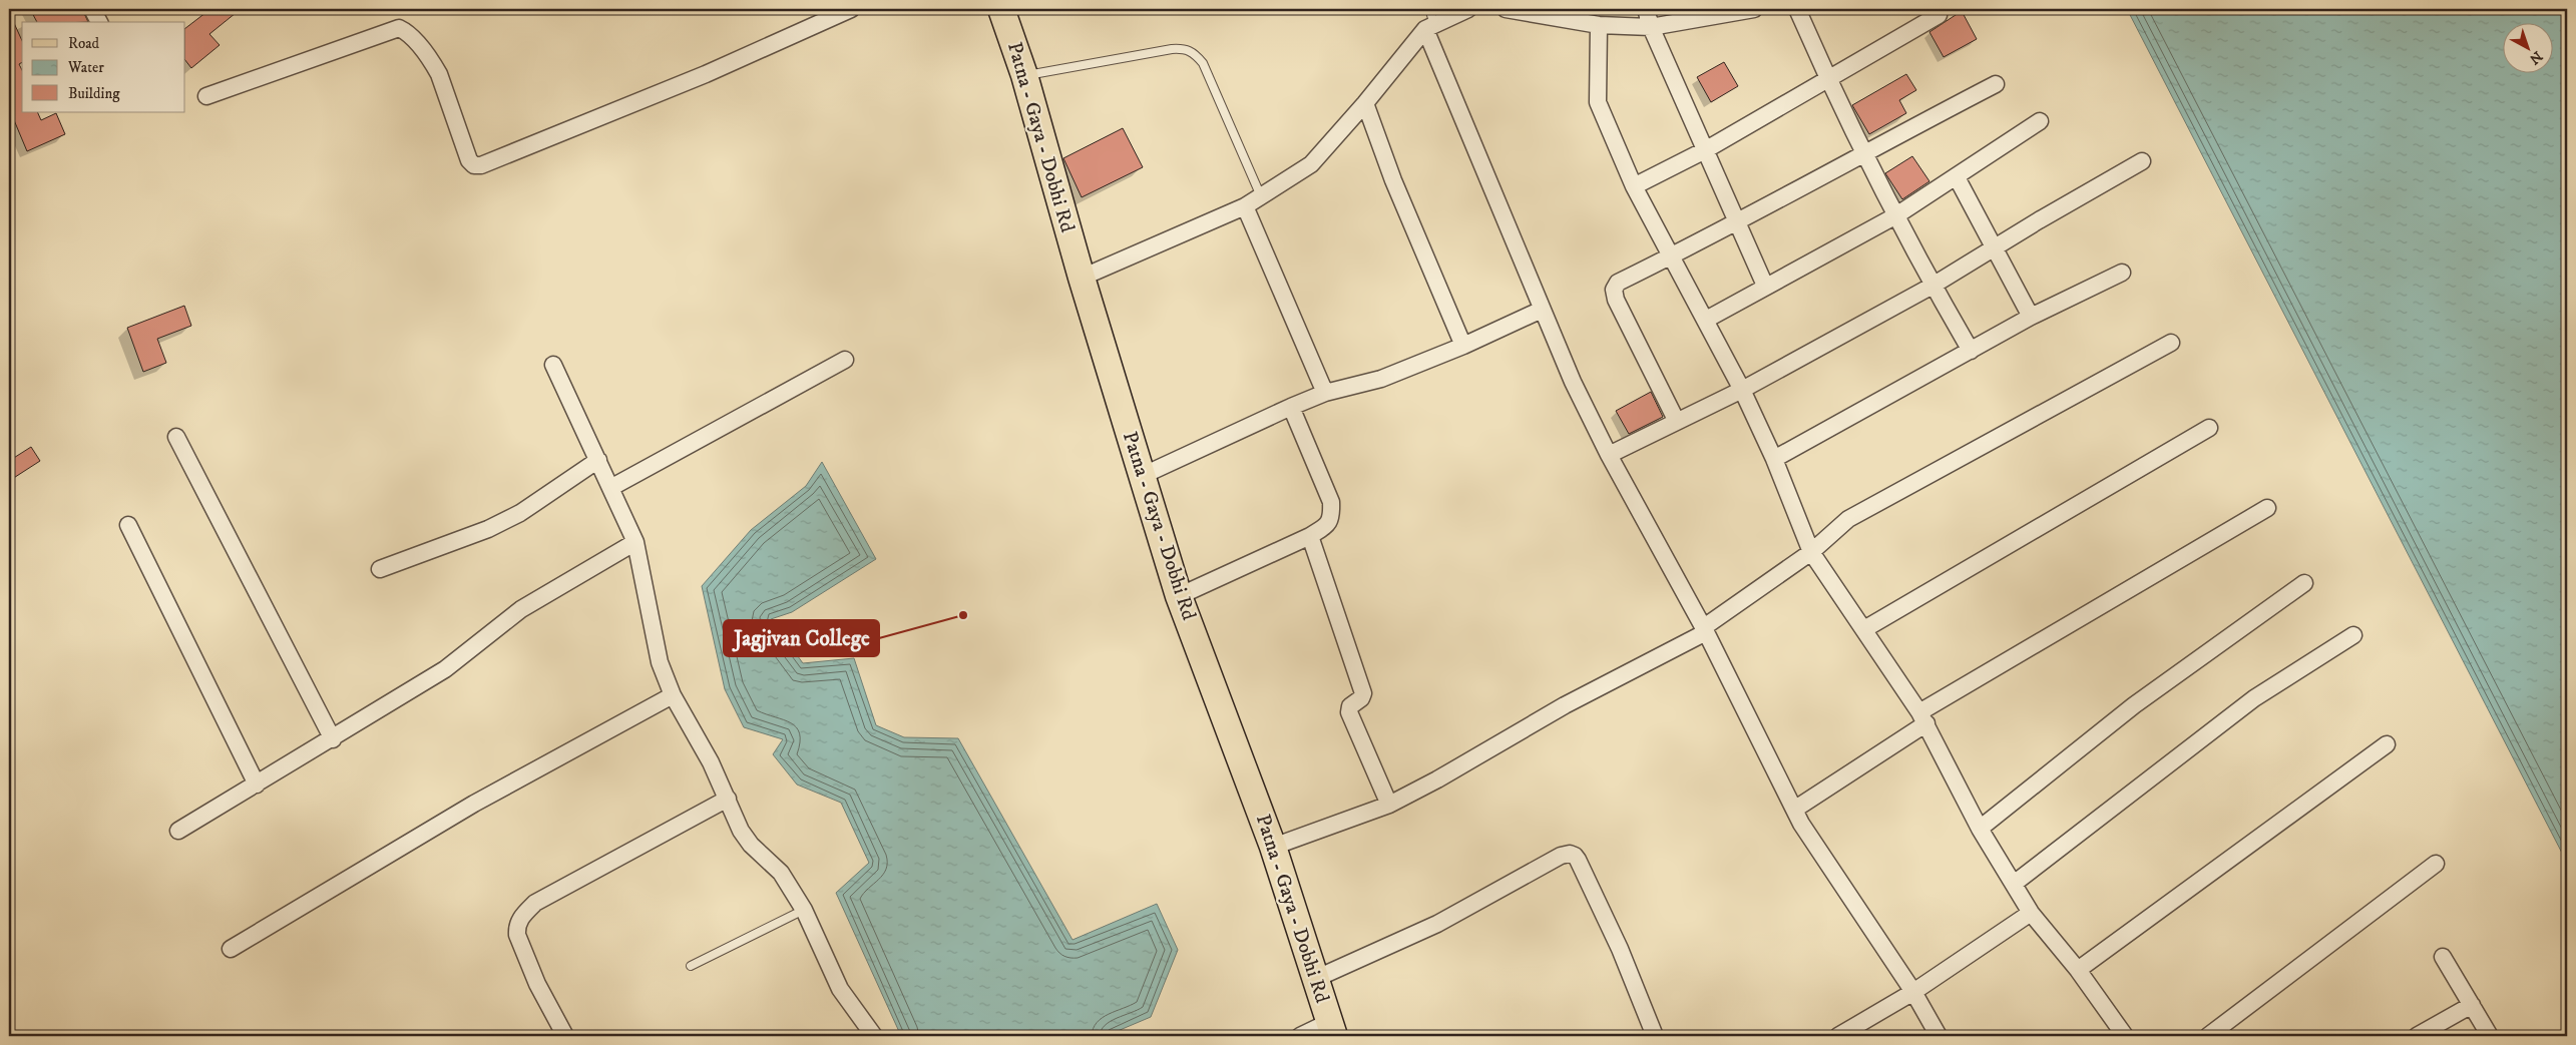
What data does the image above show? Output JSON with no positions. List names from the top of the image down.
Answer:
{
  "streets": {
    "main road": ["Patna - Gaya - Dobhi Rd"]
  },
  "places": ["Jagjivan College"],
  "legend": ["Road", "Water", "Building"],
  "north": "bottom right"
}
